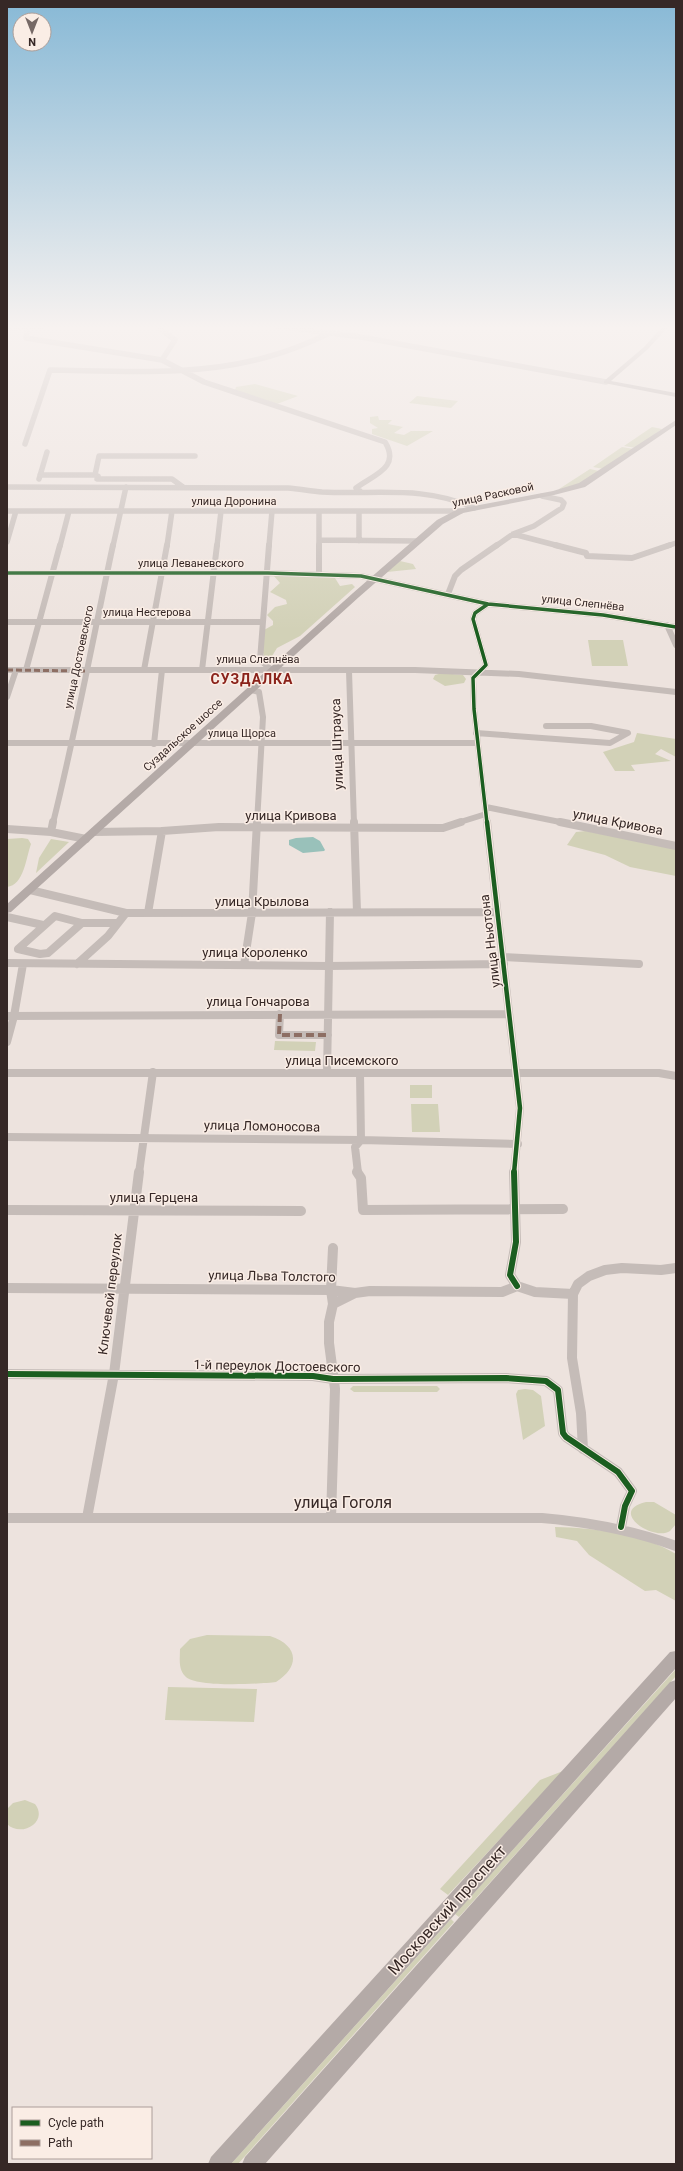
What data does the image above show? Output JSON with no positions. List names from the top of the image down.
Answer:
{
  "streets": {
    "main road": ["улица Расковой", "Суздальское шоссе", "Московский проспект"],
    "street": [
      "улица Доронина",
      "улица Леваневского",
      "улица Слепнёва",
      "улица Нестерова",
      "улица Достоевского",
      "улица Щорса",
      "улица Штрауса",
      "улица Кривова",
      "улица Крылова",
      "улица Ньютона",
      "улица Короленко",
      "улица Гончарова",
      "улица Писемского",
      "улица Ломоносова",
      "улица Герцена",
      "улица Льва Толстого",
      "Ключевой переулок",
      "1-й переулок Достоевского",
      "улица Гоголя"
    ]
  },
  "crossings": [
    ["улица Расковой", "улица Доронина"],
    ["улица Расковой", "улица Леваневского"],
    ["улица Расковой", "Суздальское шоссе"],
    ["улица Доронина", "улица Достоевского"],
    ["улица Леваневского", "улица Слепнёва"],
    ["улица Леваневского", "улица Достоевского"],
    ["улица Леваневского", "Суздальское шоссе"],
    ["улица Слепнёва", "улица Достоевского"],
    ["улица Слепнёва", "Суздальское шоссе"],
    ["улица Слепнёва", "улица Штрауса"],
    ["улица Слепнёва", "улица Ньютона"],
    ["улица Нестерова", "улица Достоевского"],
    ["улица Достоевского", "улица Щорса"],
    ["улица Щорса", "Суздальское шоссе"],
    ["улица Щорса", "улица Штрауса"],
    ["улица Щорса", "улица Ньютона"],
    ["Суздальское шоссе", "улица Кривова"],
    ["Суздальское шоссе", "улица Крылова"],
    ["улица Штрауса", "улица Кривова"],
    ["улица Штрауса", "улица Крылова"],
    ["улица Кривова", "улица Ньютона"],
    ["улица Крылова", "улица Ньютона"],
    ["улица Ньютона", "улица Короленко"],
    ["улица Ньютона", "улица Гончарова"],
    ["улица Ньютона", "улица Писемского"],
    ["улица Ньютона", "улица Ломоносова"],
    ["улица Ньютона", "улица Льва Толстого"],
    ["улица Писемского", "Ключевой переулок"],
    ["улица Ломоносова", "Ключевой переулок"],
    ["улица Герцена", "Ключевой переулок"],
    ["улица Льва Толстого", "Ключевой переулок"],
    ["Ключевой переулок", "1-й переулок Достоевского"],
    ["Ключевой переулок", "улица Гоголя"]
  ],
  "districts": ["СУЗДАЛКА"],
  "legend": ["Cycle path", "Path"],
  "north": "bottom"
}
